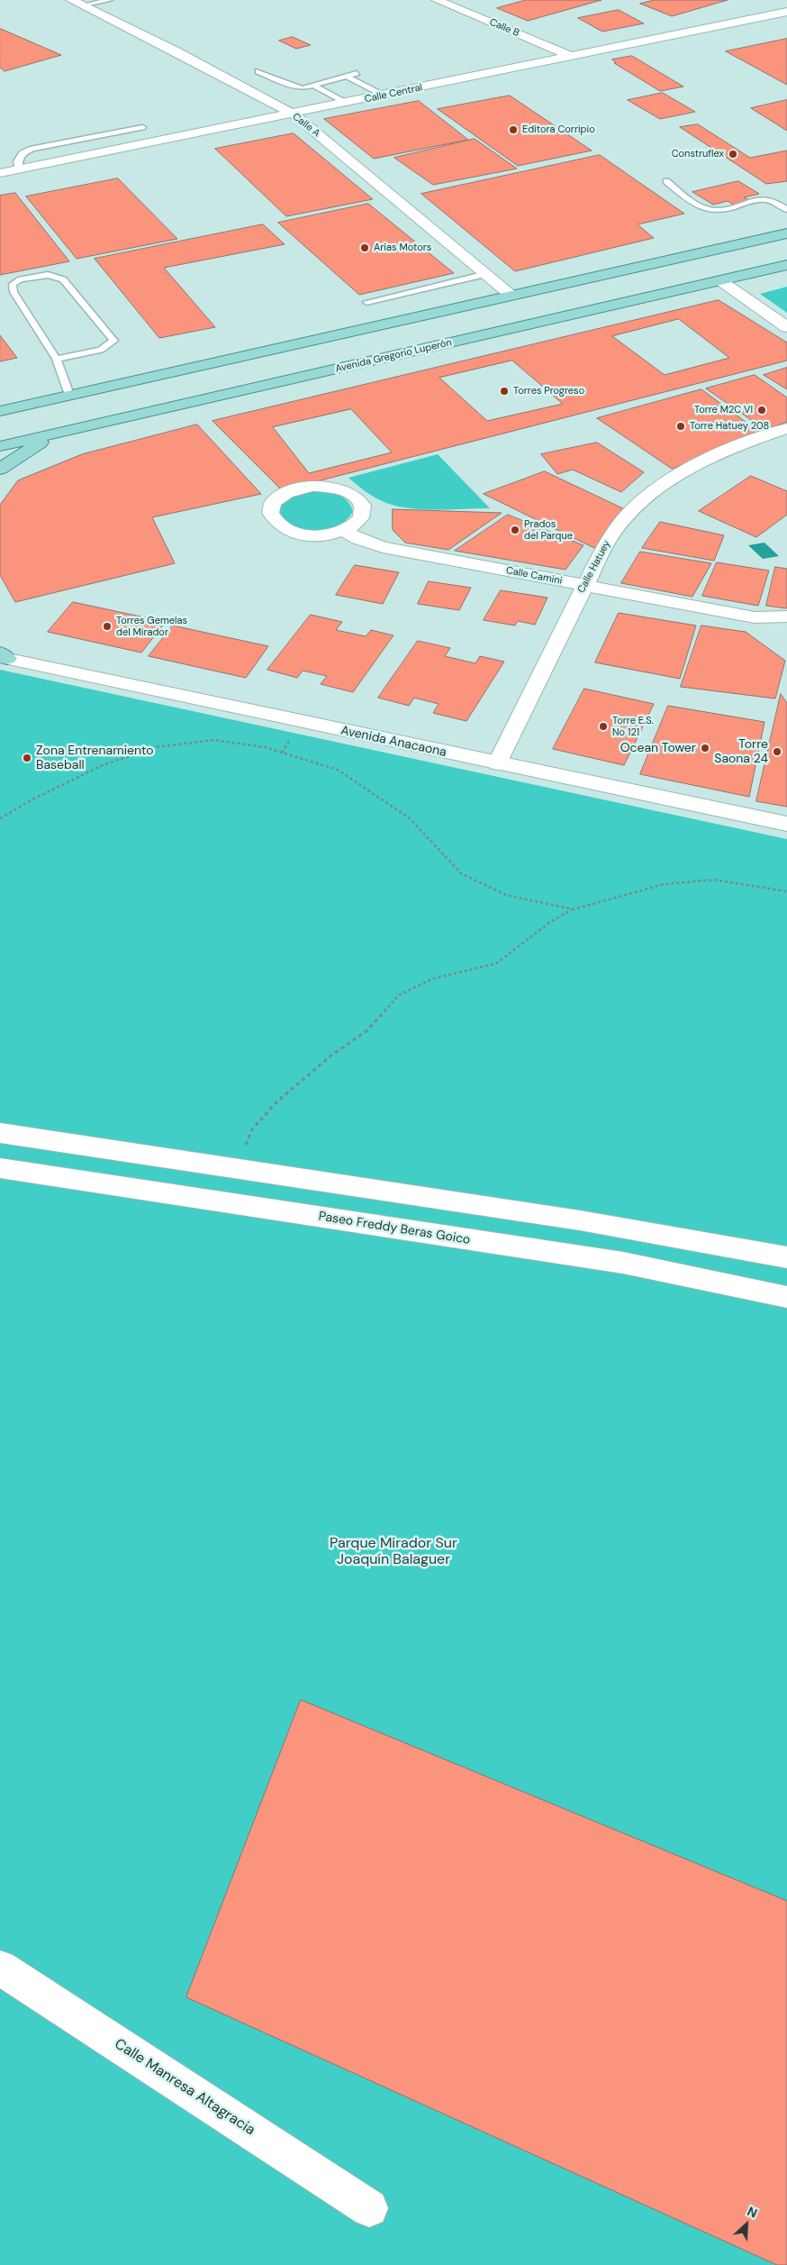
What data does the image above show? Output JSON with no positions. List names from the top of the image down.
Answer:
{
  "streets": {
    "main road": ["Avenida Gregorio Luperón"],
    "street": [
      "Calle B",
      "Calle Central",
      "Calle A",
      "Calle Hatuey",
      "Calle Camini",
      "Avenida Anacaona",
      "Paseo Freddy Beras Goico",
      "Calle Manresa Altagracia"
    ]
  },
  "crossings": [
    ["Calle B", "Calle Central"],
    ["Calle Central", "Calle A"],
    ["Calle Hatuey", "Calle Camini"],
    ["Calle Hatuey", "Avenida Anacaona"]
  ],
  "parks": ["Parque Mirador Sur Joaquín Balaguer"],
  "places": [
    "Editora Corripio",
    "Construflex",
    "Arias Motors",
    "Torres Progreso",
    "Torre M2C VI",
    "Torre Hatuey 208",
    "Prados del Parque",
    "Torres Gemelas del Mirador",
    "Torre E.S. No 121",
    "Ocean Tower",
    "Torre Saona 24",
    "Zona Entrenamiento Baseball"
  ],
  "north": "top right"
}
